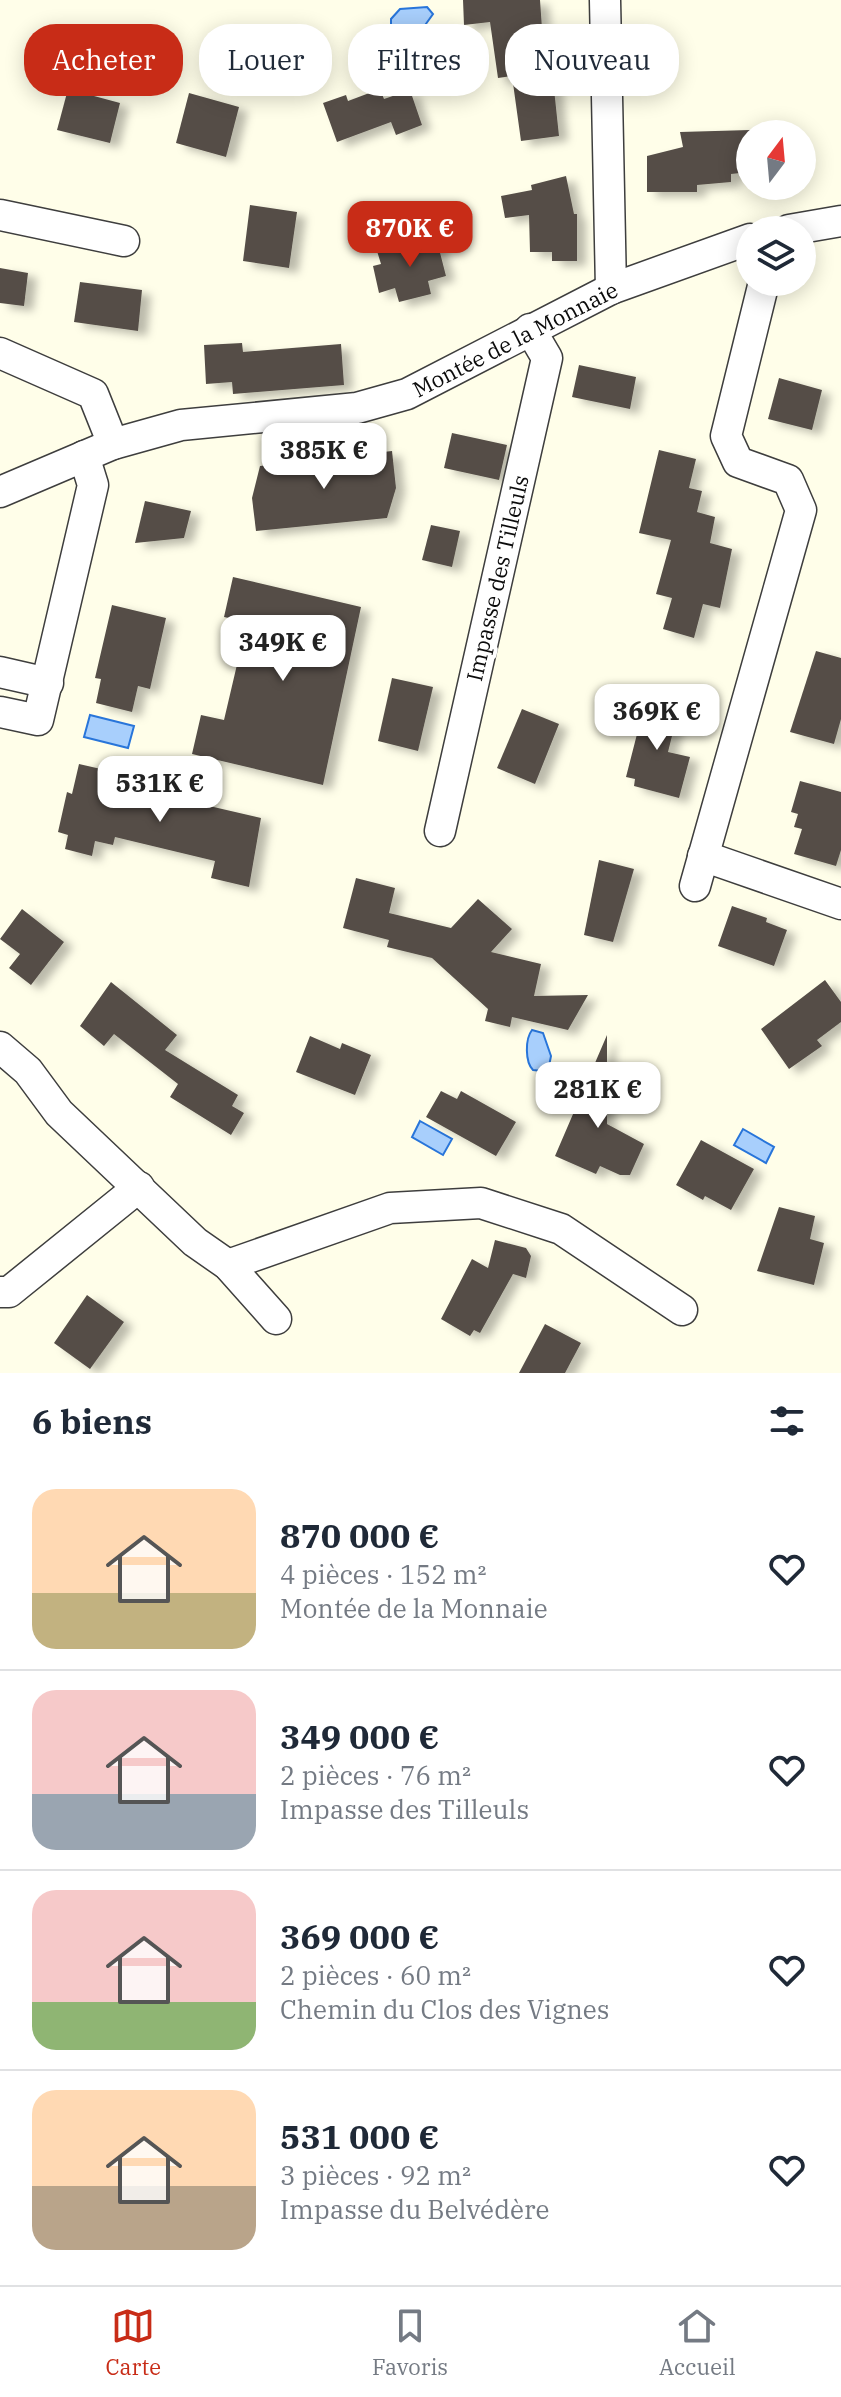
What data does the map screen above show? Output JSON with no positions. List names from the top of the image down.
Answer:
{
  "streets": {
    "street": ["Montée de la Monnaie", "Impasse des Tilleuls"]
  },
  "crossings": [
    ["Montée de la Monnaie", "Impasse des Tilleuls"]
  ],
  "north": "top",
  "page": {
    "chip": [
      "Acheter",
      "Louer",
      "Filtres",
      "Nouveau"
    ],
    "price": [
      "870K €",
      "385K €",
      "349K €",
      "369K €",
      "531K €",
      "281K €"
    ],
    "heading": "6 biens",
    "list": [
      {
        "name": "870 000 €",
        "note": "4 pièces · 152 m² · Montée de la Monnaie"
      },
      {
        "name": "349 000 €",
        "note": "2 pièces · 76 m² · Impasse des Tilleuls"
      },
      {
        "name": "369 000 €",
        "note": "2 pièces · 60 m² · Chemin du Clos des Vignes"
      },
      {
        "name": "531 000 €",
        "note": "3 pièces · 92 m² · Impasse du Belvédère"
      }
    ],
    "tabs": ["Carte", "Favoris", "Accueil"]
  }
}
